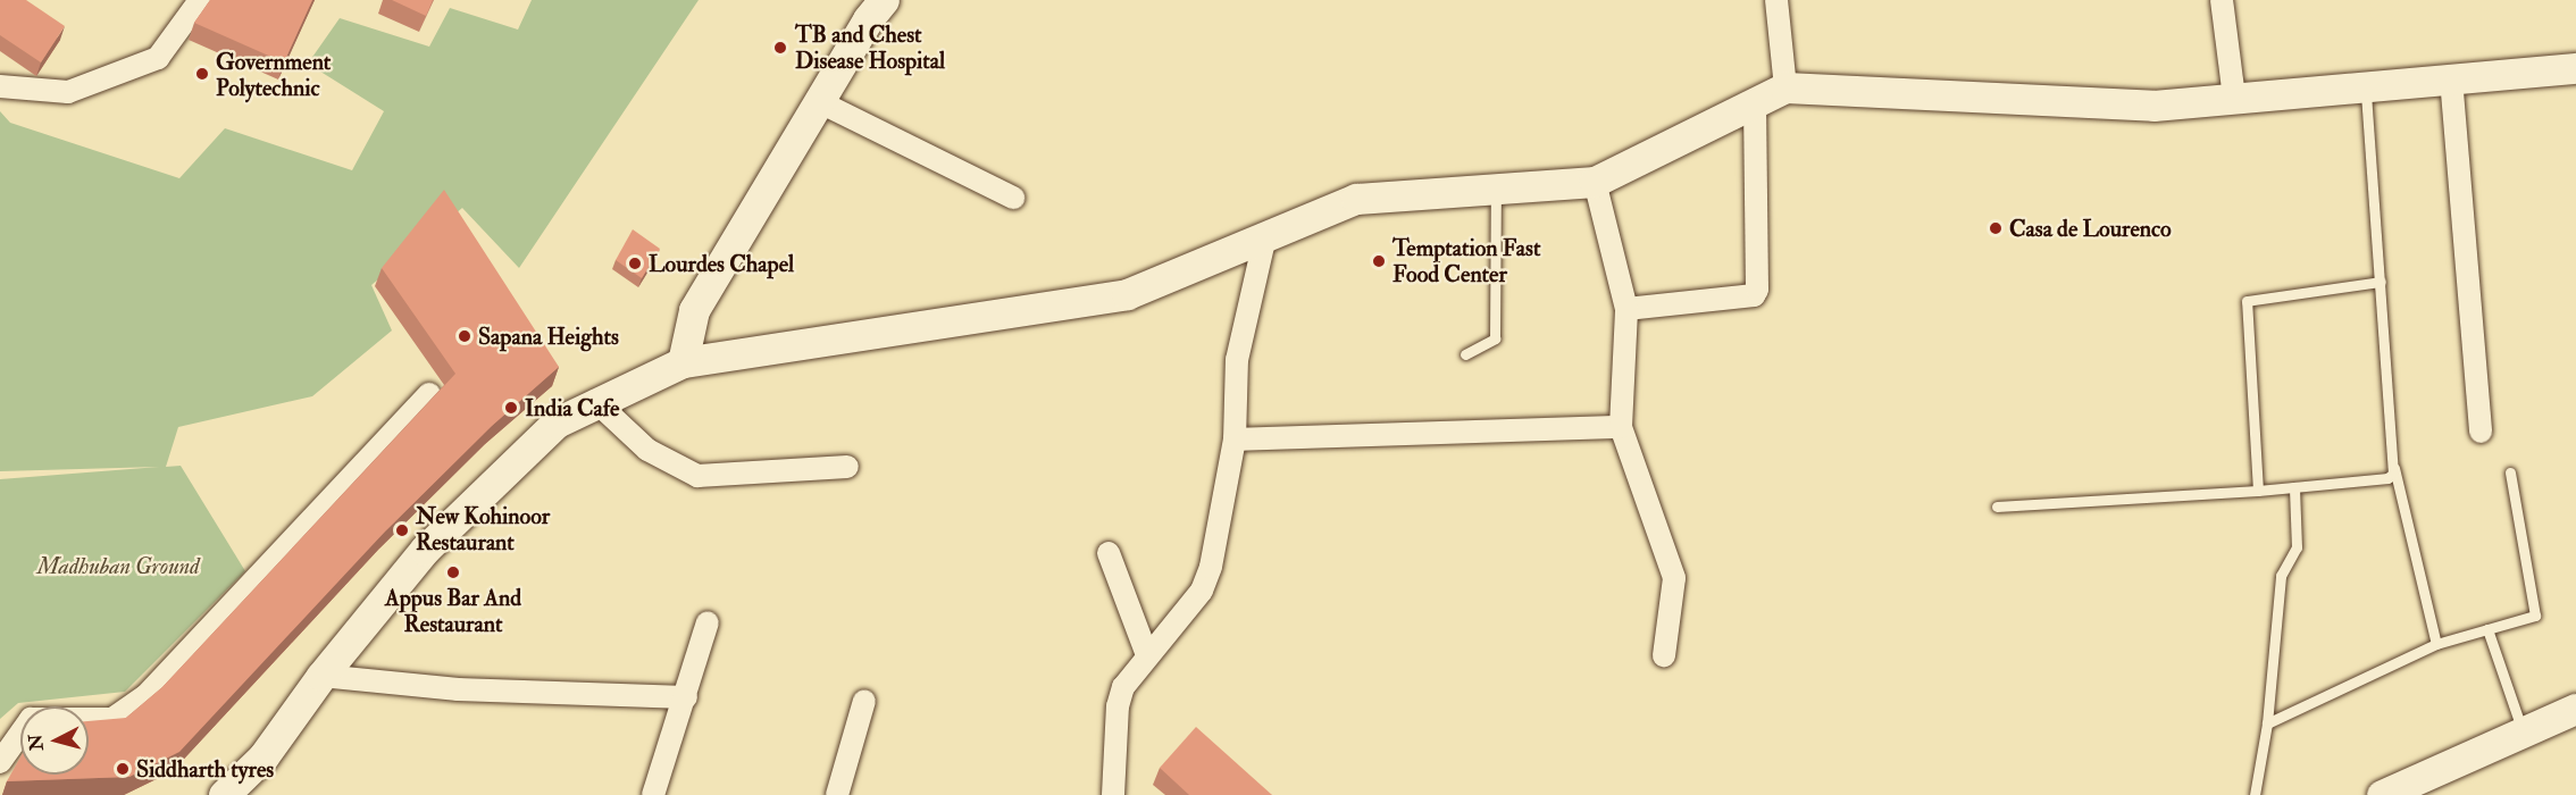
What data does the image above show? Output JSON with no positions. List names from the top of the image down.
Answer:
{
  "parks": ["Madhuban Ground"],
  "places": [
    "TB and Chest Disease Hospital",
    "Government Polytechnic",
    "Casa de Lourenco",
    "Temptation Fast Food Center",
    "Lourdes Chapel",
    "Sapana Heights",
    "India Cafe",
    "New Kohinoor Restaurant",
    "Appus Bar And Restaurant",
    "Siddharth tyres"
  ],
  "north": "left"
}
